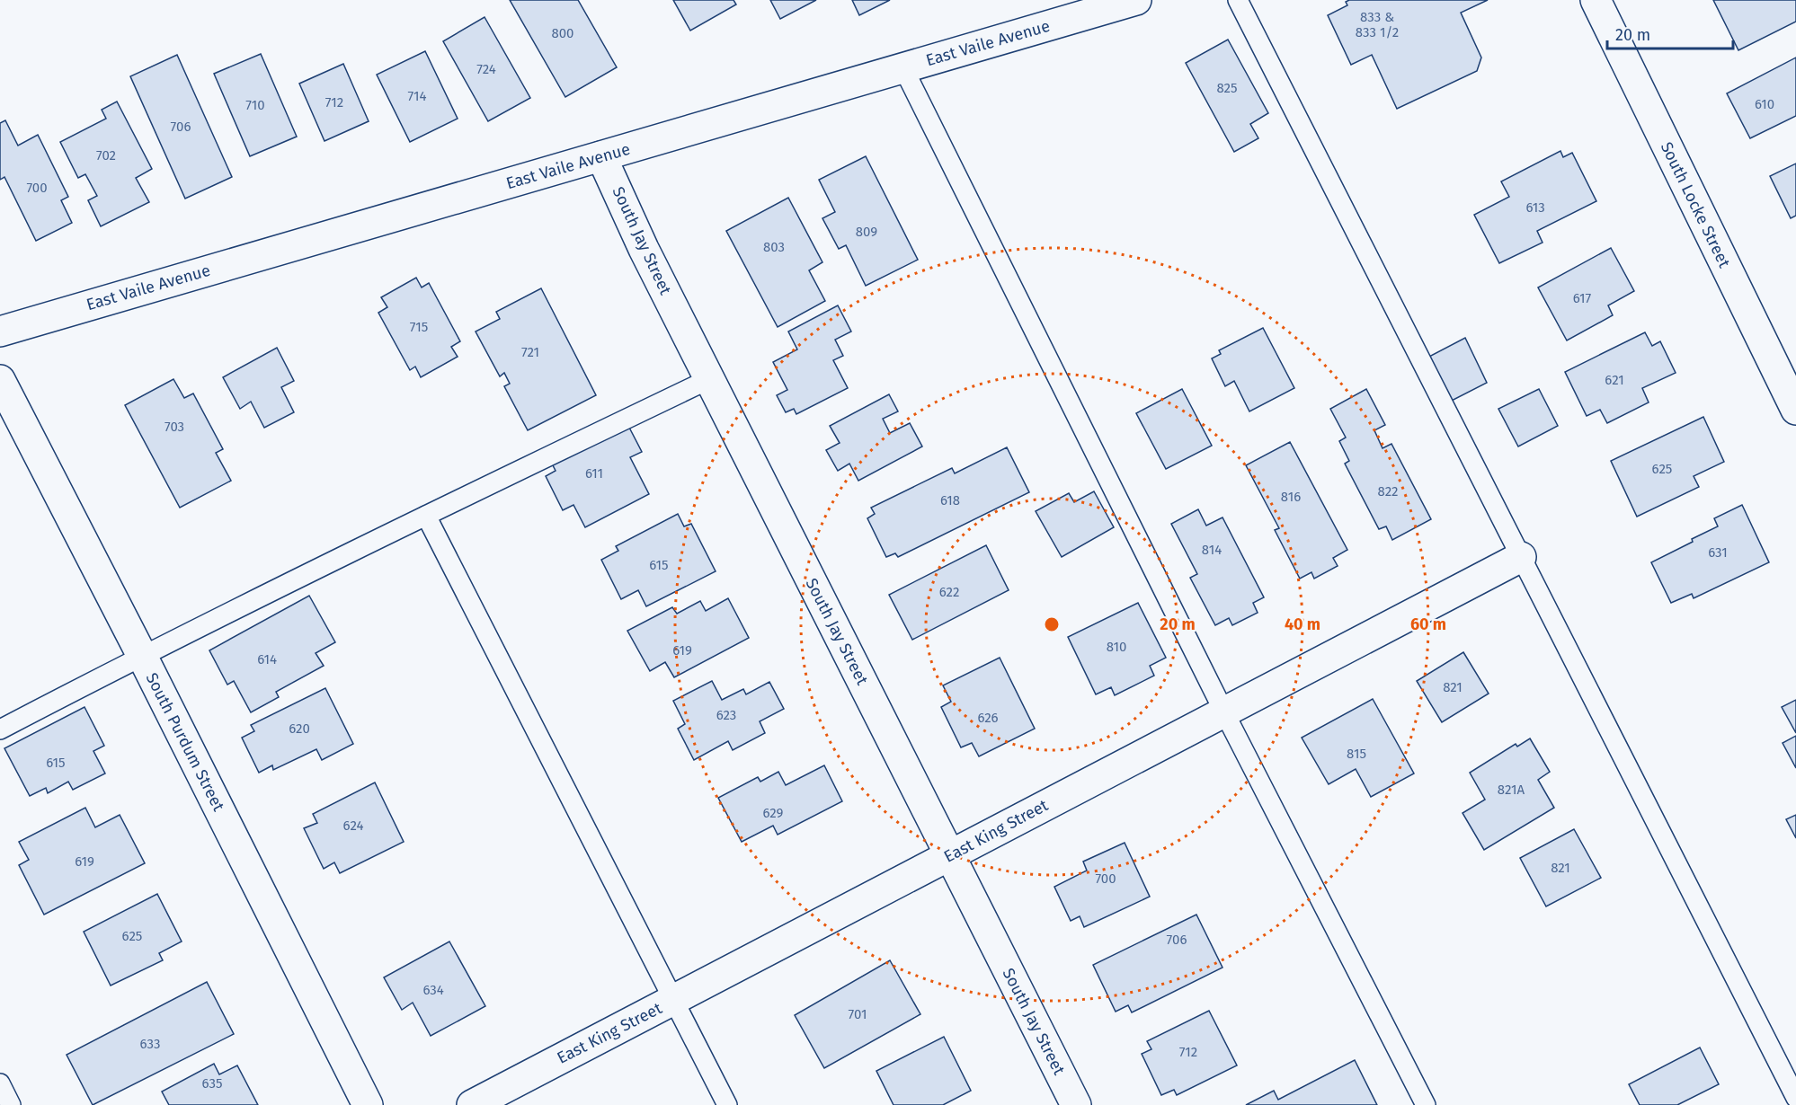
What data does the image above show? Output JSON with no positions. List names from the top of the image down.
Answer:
{
  "streets": {
    "street": [
      "East Vaile Avenue",
      "South Locke Street",
      "South Jay Street",
      "South Purdum Street",
      "East King Street"
    ]
  },
  "crossings": [
    ["East Vaile Avenue", "South Jay Street"],
    ["South Jay Street", "East King Street"]
  ],
  "house_numbers": [
    "833 & 833 1/2",
    "800",
    "724",
    "825",
    "714",
    "712",
    "610",
    "710",
    "706",
    "702",
    "700",
    "613",
    "809",
    "803",
    "617",
    "715",
    "721",
    "621",
    "703",
    "625",
    "611",
    "822",
    "816",
    "618",
    "814",
    "631",
    "615",
    "622",
    "810",
    "619",
    "614",
    "821",
    "623",
    "626",
    "620",
    "815",
    "615",
    "821A",
    "629",
    "624",
    "619",
    "821",
    "700",
    "625",
    "706",
    "634",
    "701",
    "633",
    "712",
    "635"
  ],
  "scale_bar": "20 m",
  "rings": ["20 m", "40 m", "60 m"]
}
